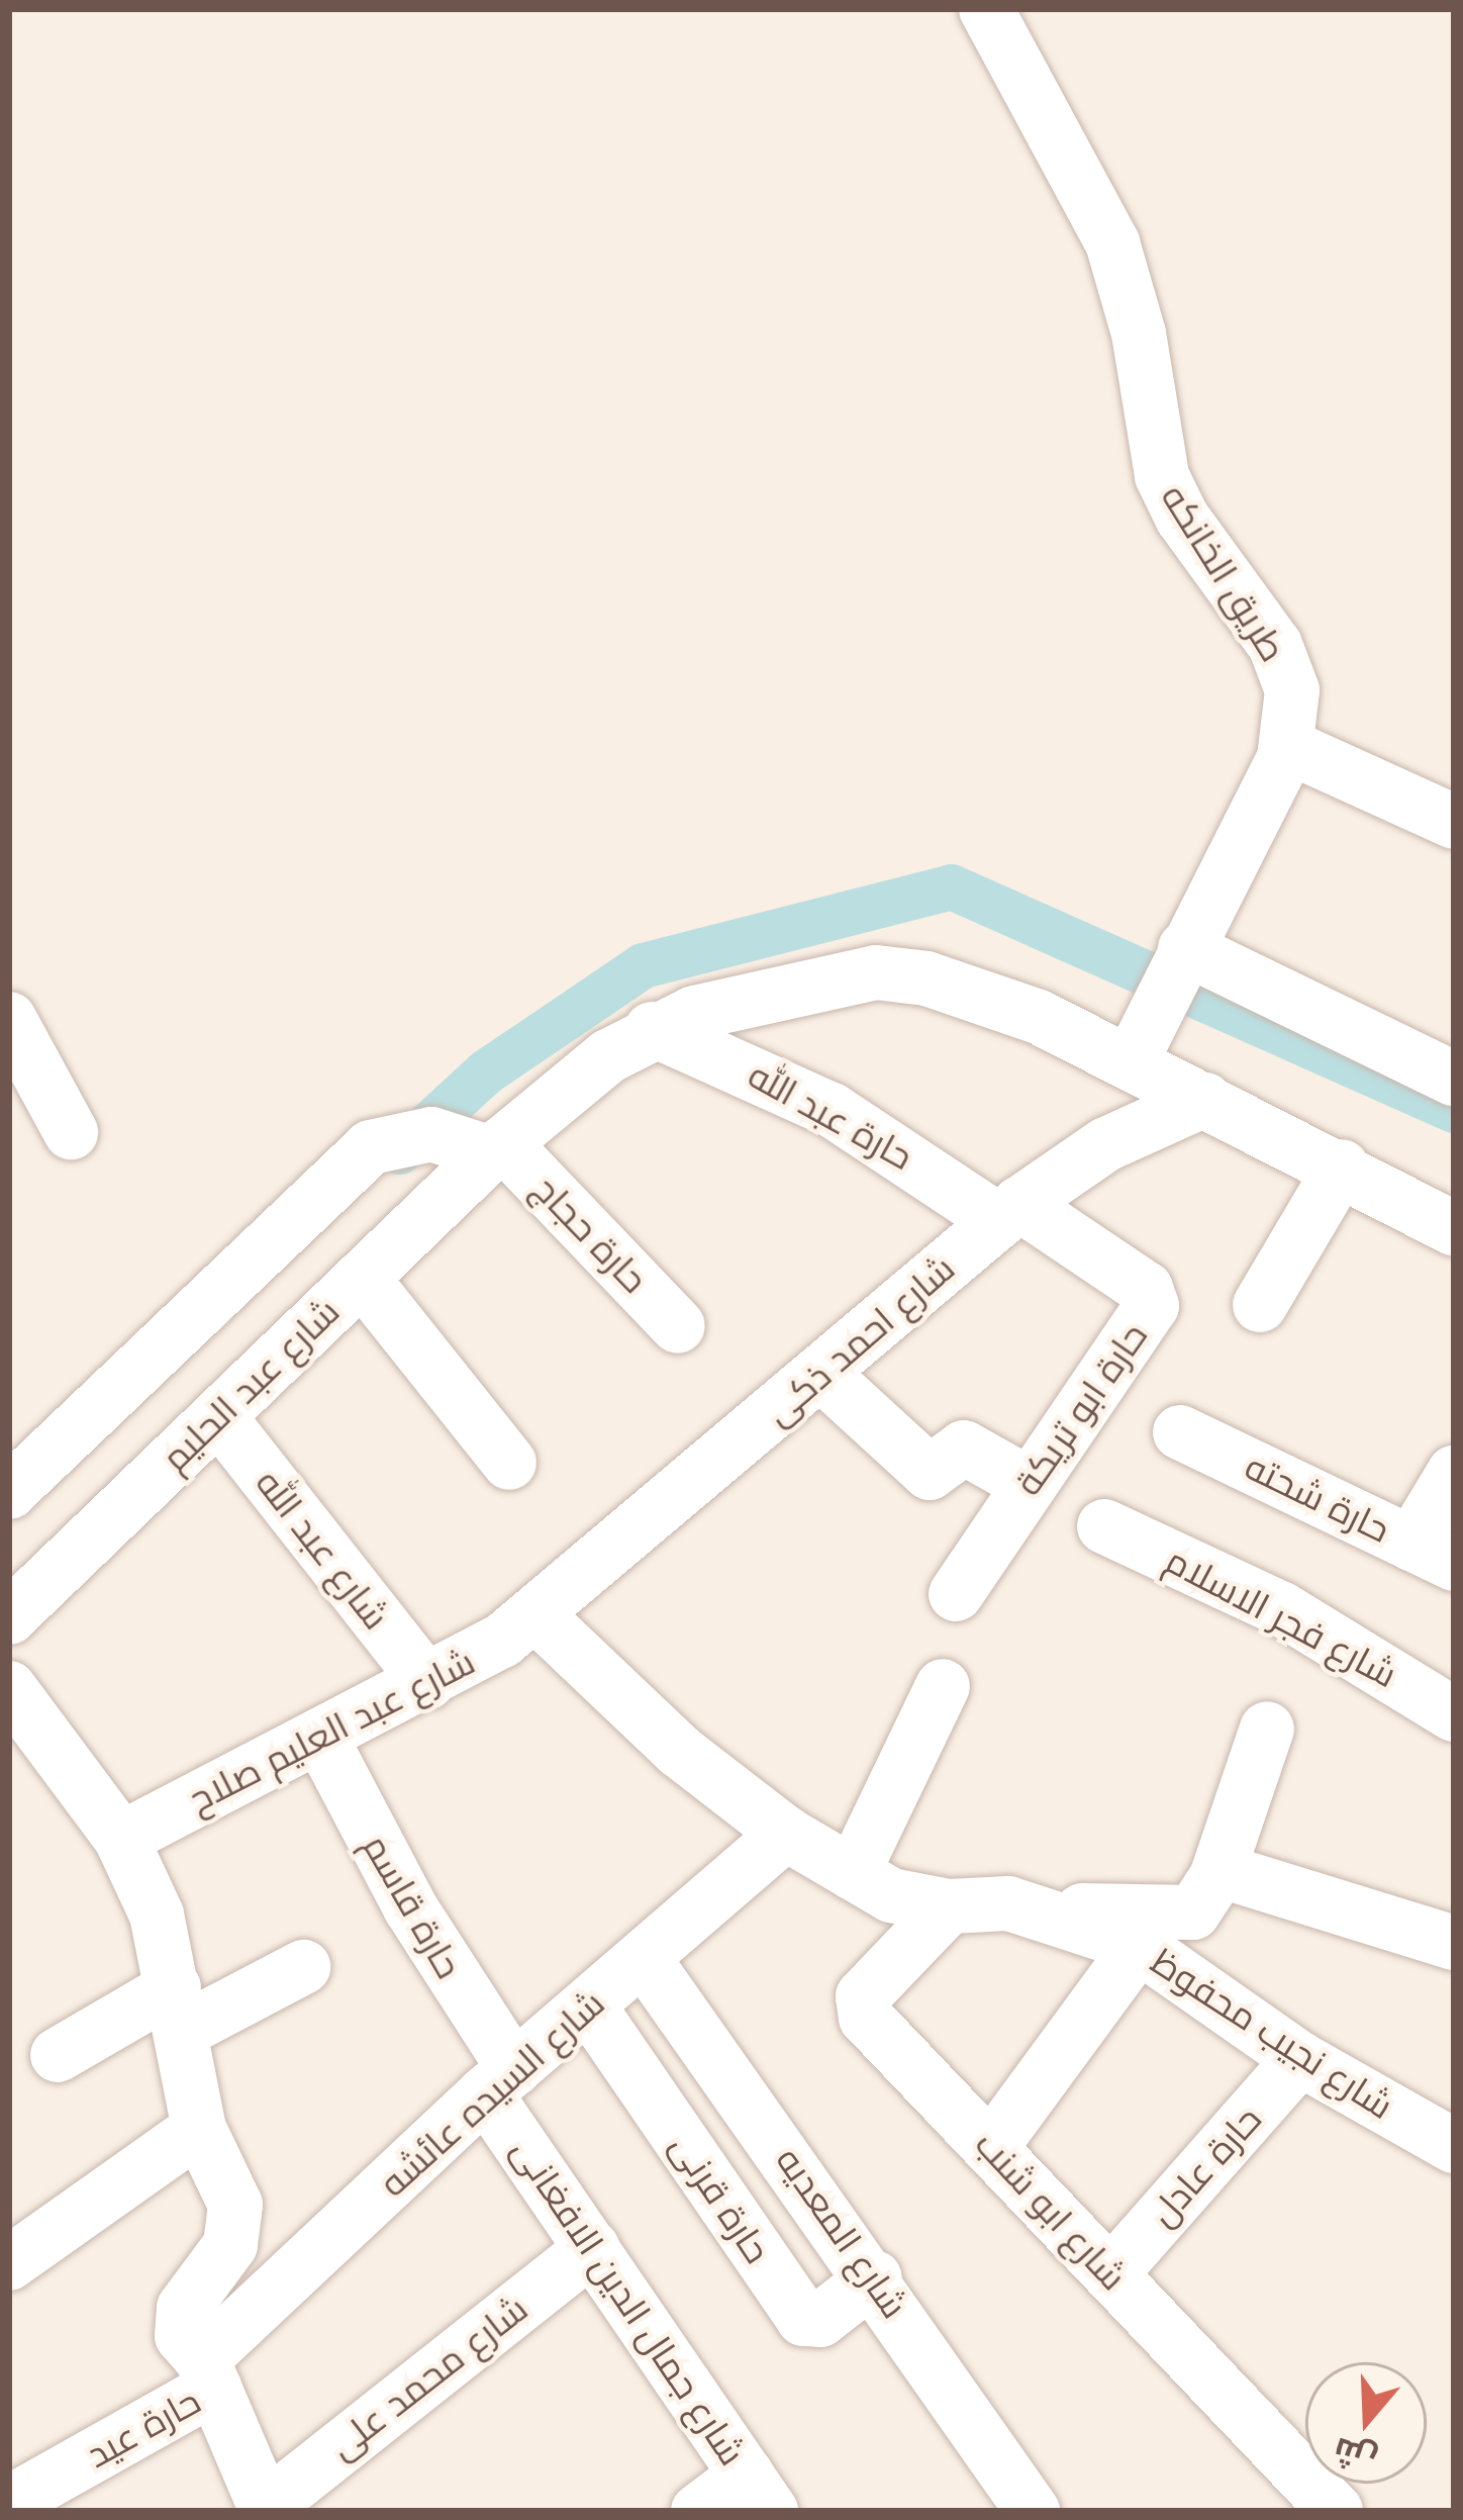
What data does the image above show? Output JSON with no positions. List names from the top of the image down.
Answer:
{
  "streets": {
    "street": [
      "طريق الخانكه",
      "حارة عبد الله",
      "حارة حجاج",
      "شارع احمد ذكى",
      "شارع عبد الحليم",
      "حارة ابو تريكة",
      "حارة شحته",
      "شارع عبد الله",
      "شارع فجر الاسلام",
      "شارع عبد العليم صلاح",
      "حارة قاسم",
      "شارع نجيب محفوظ",
      "شارع السيده عائشه",
      "حارة عادل",
      "حارة قرنى",
      "شارع ابو شنب",
      "شارع المعديه",
      "شارع جمال الدين الافغانى",
      "شارع محمد على",
      "حارة عيد"
    ]
  },
  "crossings": [
    ["طريق الخانكه", "شارع عبد الحليم"],
    ["حارة عبد الله", "شارع احمد ذكى"],
    ["حارة عبد الله", "شارع عبد الحليم"],
    ["حارة عبد الله", "حارة ابو تريكة"],
    ["حارة حجاج", "شارع عبد الحليم"],
    ["شارع احمد ذكى", "شارع عبد الحليم"],
    ["شارع احمد ذكى", "حارة ابو تريكة"],
    ["شارع احمد ذكى", "شارع عبد العليم صلاح"],
    ["شارع احمد ذكى", "شارع نجيب محفوظ"],
    ["شارع عبد الحليم", "شارع عبد الله"],
    ["شارع عبد الله", "شارع عبد العليم صلاح"],
    ["شارع عبد العليم صلاح", "حارة قاسم"],
    ["شارع عبد العليم صلاح", "شارع نجيب محفوظ"],
    ["حارة قاسم", "شارع السيده عائشه"],
    ["حارة قاسم", "شارع جمال الدين الافغانى"],
    ["شارع نجيب محفوظ", "شارع السيده عائشه"],
    ["شارع نجيب محفوظ", "حارة عادل"],
    ["شارع نجيب محفوظ", "شارع ابو شنب"],
    ["شارع السيده عائشه", "حارة قرنى"],
    ["شارع السيده عائشه", "شارع المعديه"],
    ["شارع السيده عائشه", "شارع جمال الدين الافغانى"],
    ["شارع السيده عائشه", "حارة عيد"],
    ["حارة عادل", "شارع ابو شنب"],
    ["حارة قرنى", "شارع المعديه"],
    ["شارع جمال الدين الافغانى", "شارع محمد على"]
  ],
  "north": "bottom"
}
